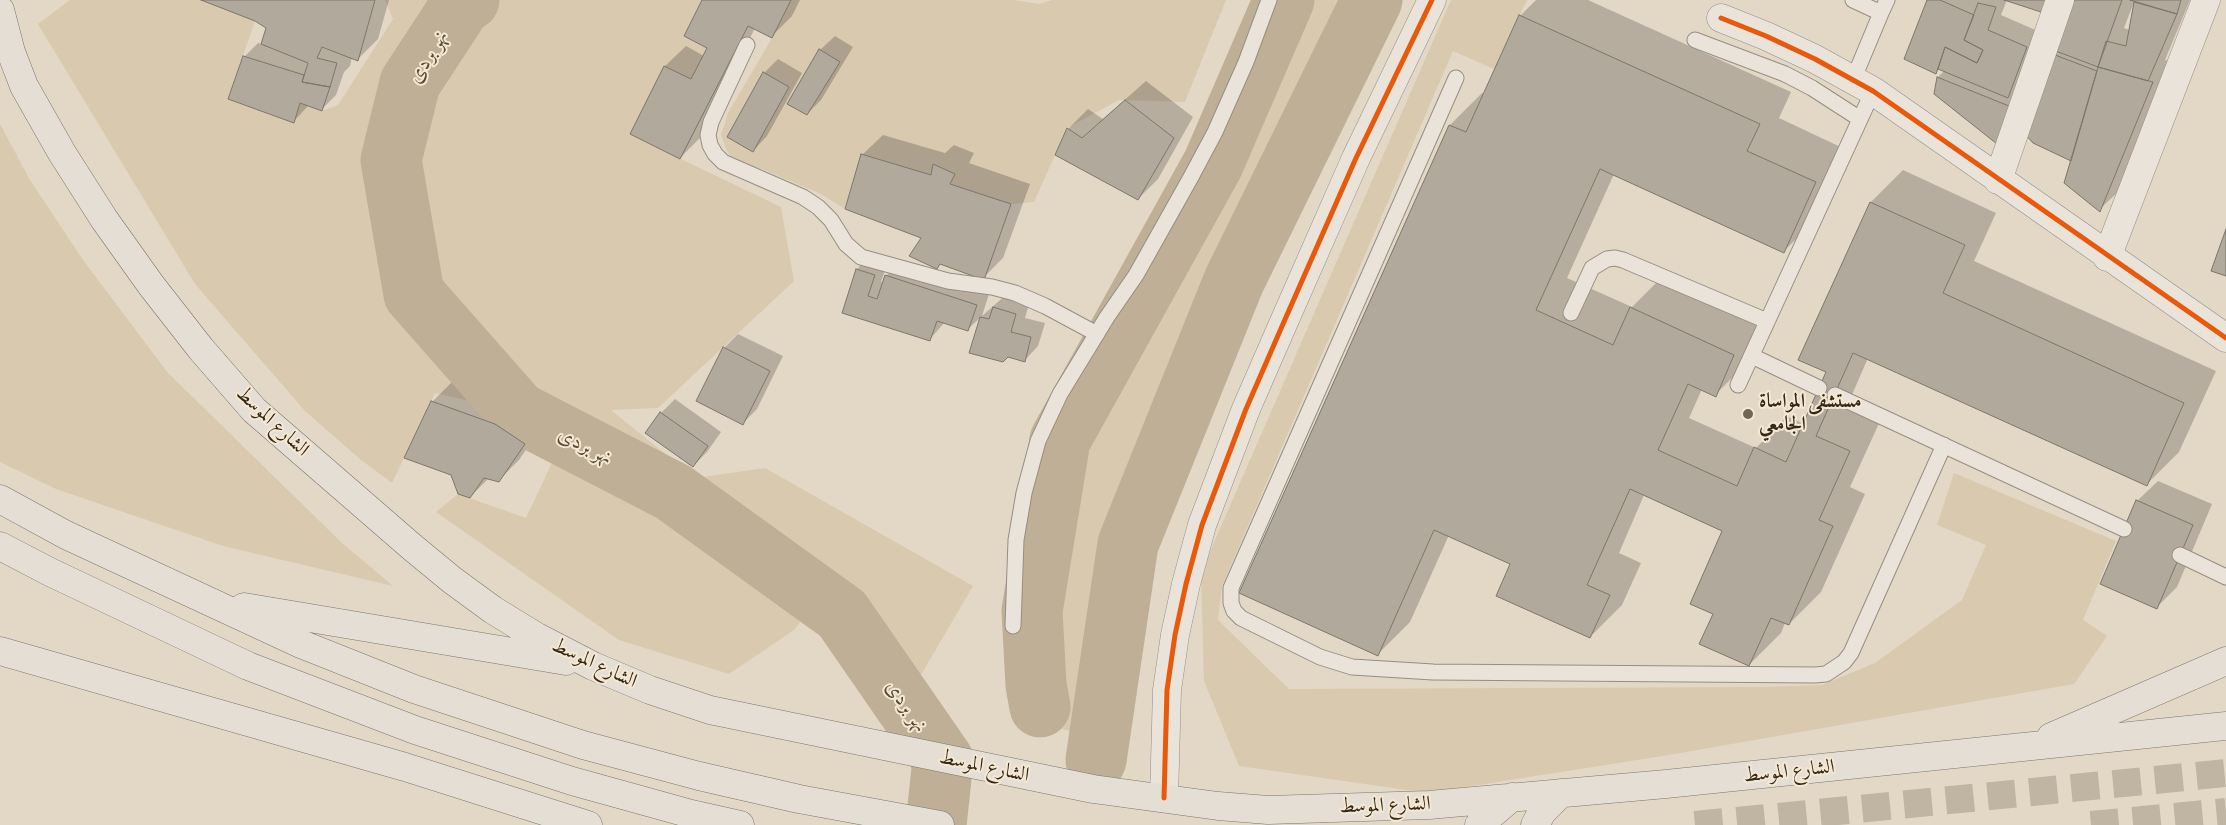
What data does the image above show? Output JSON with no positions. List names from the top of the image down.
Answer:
{
  "streets": {
    "main road": ["الشارع الموسط"]
  },
  "water": ["نهر بردى"],
  "places": ["مستشفى المواساة الجامعي"]
}
